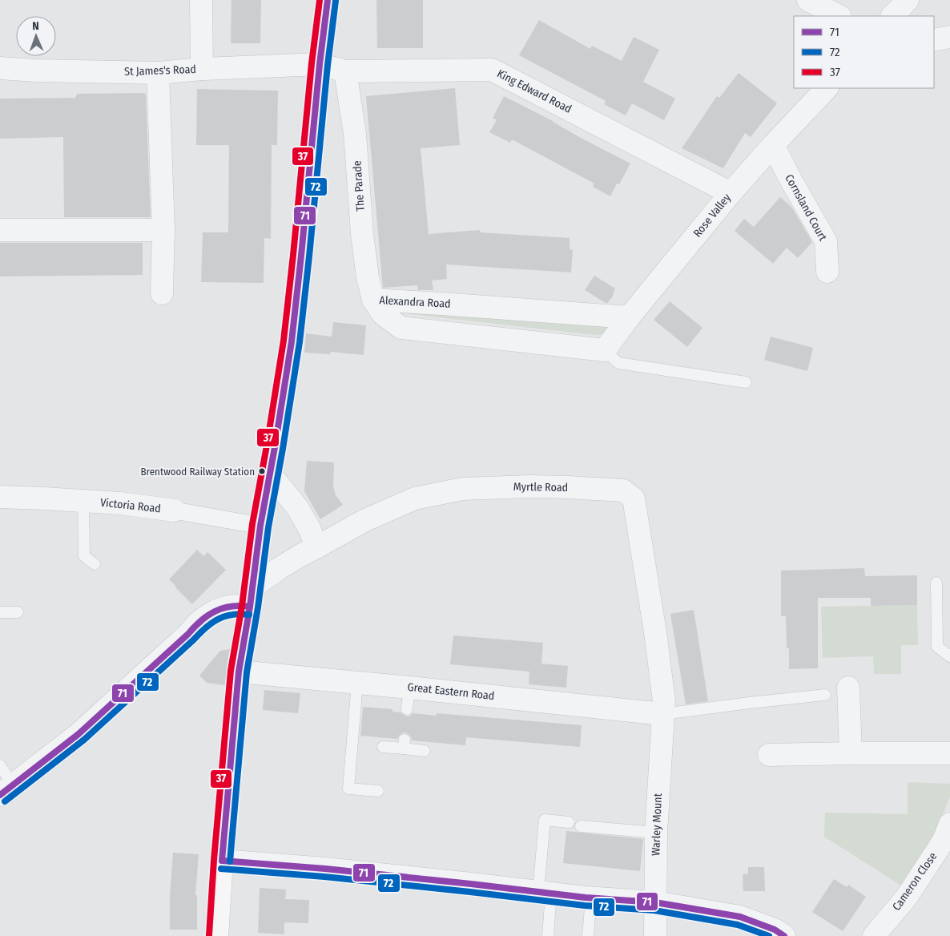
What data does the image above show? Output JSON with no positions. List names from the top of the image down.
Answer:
{
  "streets": {
    "street": [
      "St James's Road",
      "King Edward Road",
      "The Parade",
      "Cornsland Court",
      "Rose Valley",
      "Alexandra Road",
      "Myrtle Road",
      "Victoria Road",
      "Great Eastern Road",
      "Warley Mount",
      "Cameron Close"
    ]
  },
  "crossings": [
    ["St James's Road", "King Edward Road"],
    ["King Edward Road", "The Parade"],
    ["King Edward Road", "Rose Valley"],
    ["The Parade", "Alexandra Road"],
    ["Cornsland Court", "Rose Valley"],
    ["Rose Valley", "Alexandra Road"],
    ["Myrtle Road", "Great Eastern Road"],
    ["Myrtle Road", "Warley Mount"],
    ["Great Eastern Road", "Warley Mount"]
  ],
  "places": ["Brentwood Railway Station"],
  "lines": ["transit line 71", "transit line 37", "transit line 72"],
  "legend": ["71", "72", "37"],
  "north": "top"
}
